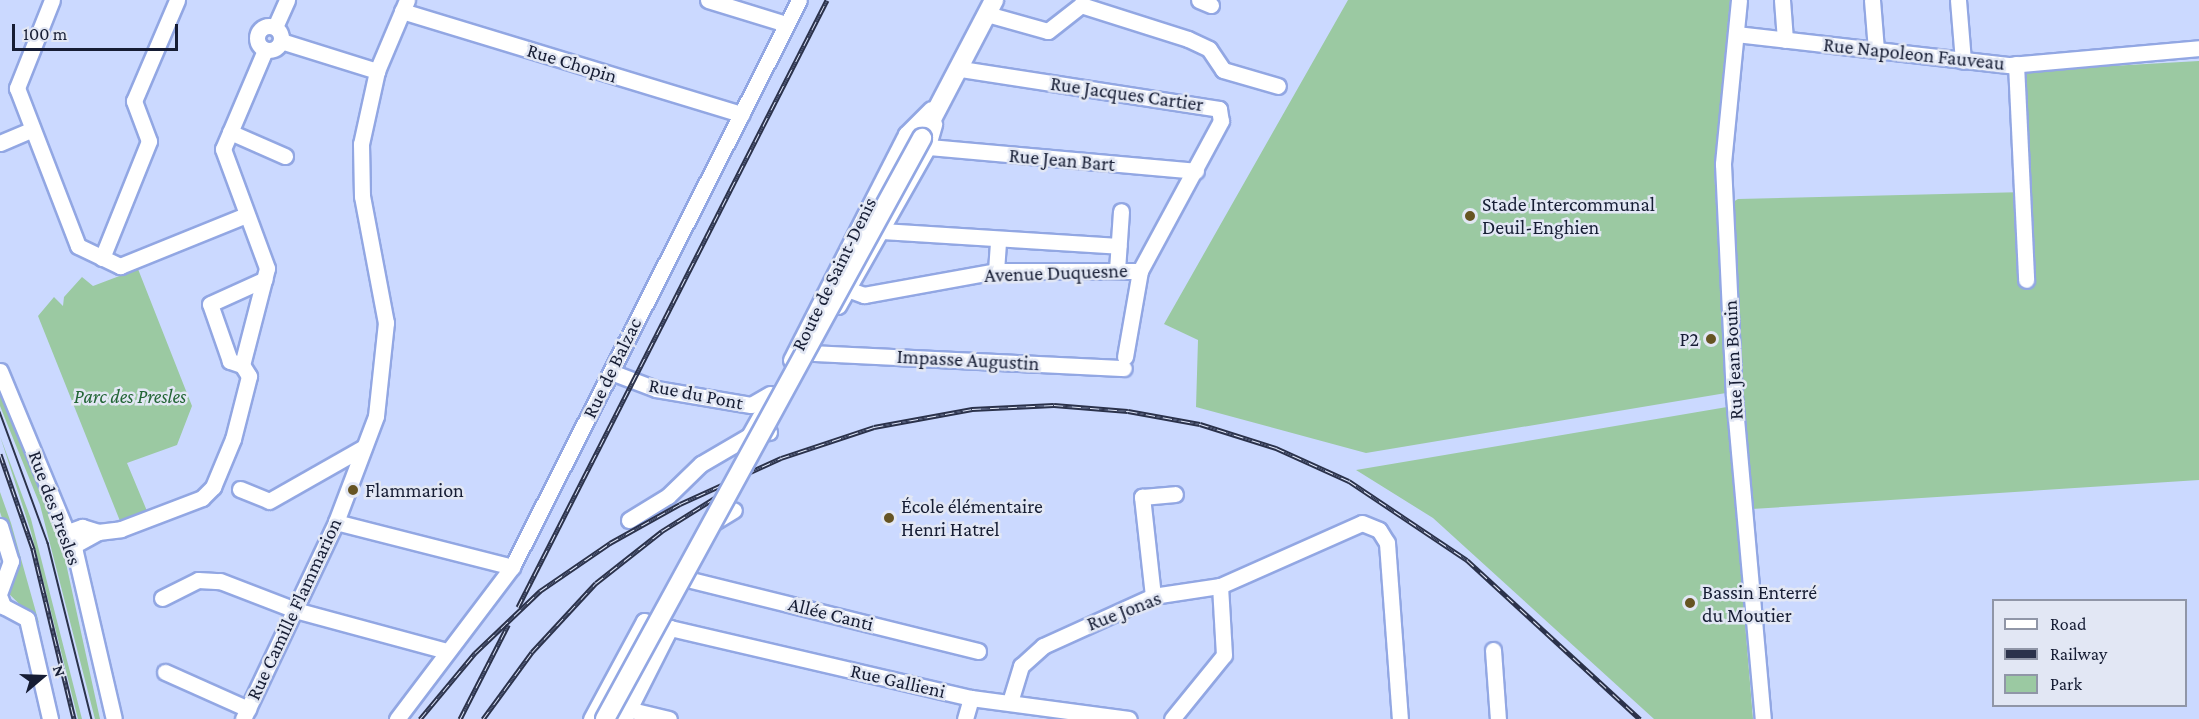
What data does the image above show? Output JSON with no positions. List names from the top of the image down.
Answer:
{
  "streets": {
    "main road": ["Route de Saint-Denis"],
    "street": [
      "Rue Napoleon Fauveau",
      "Rue Chopin",
      "Rue Jacques Cartier",
      "Rue Jean Bart",
      "Avenue Duquesne",
      "Impasse Augustin",
      "Rue Jean Bouin",
      "Rue de Balzac",
      "Rue du Pont",
      "Rue des Presles",
      "Rue Camille Flammarion",
      "Rue Jonas",
      "Allée Canti",
      "Rue Gallieni"
    ]
  },
  "crossings": [
    ["Rue Napoleon Fauveau", "Rue Jean Bouin"],
    ["Rue Chopin", "Rue de Balzac"],
    ["Rue Chopin", "Rue Camille Flammarion"],
    ["Rue Jacques Cartier", "Rue Jean Bart"],
    ["Rue Jacques Cartier", "Avenue Duquesne"],
    ["Rue Jacques Cartier", "Route de Saint-Denis"],
    ["Rue Jean Bart", "Route de Saint-Denis"],
    ["Avenue Duquesne", "Route de Saint-Denis"],
    ["Avenue Duquesne", "Impasse Augustin"],
    ["Route de Saint-Denis", "Impasse Augustin"],
    ["Route de Saint-Denis", "Rue du Pont"],
    ["Rue de Balzac", "Rue du Pont"],
    ["Rue Jonas", "Rue Gallieni"]
  ],
  "parks": ["Parc des Presles"],
  "places": [
    "Stade Intercommunal Deuil-Enghien",
    "P2",
    "Flammarion",
    "École élémentaire Henri Hatrel",
    "Bassin Enterré du Moutier"
  ],
  "legend": ["Road", "Railway", "Park"],
  "scale_bar": "100 m",
  "north": "right"
}
